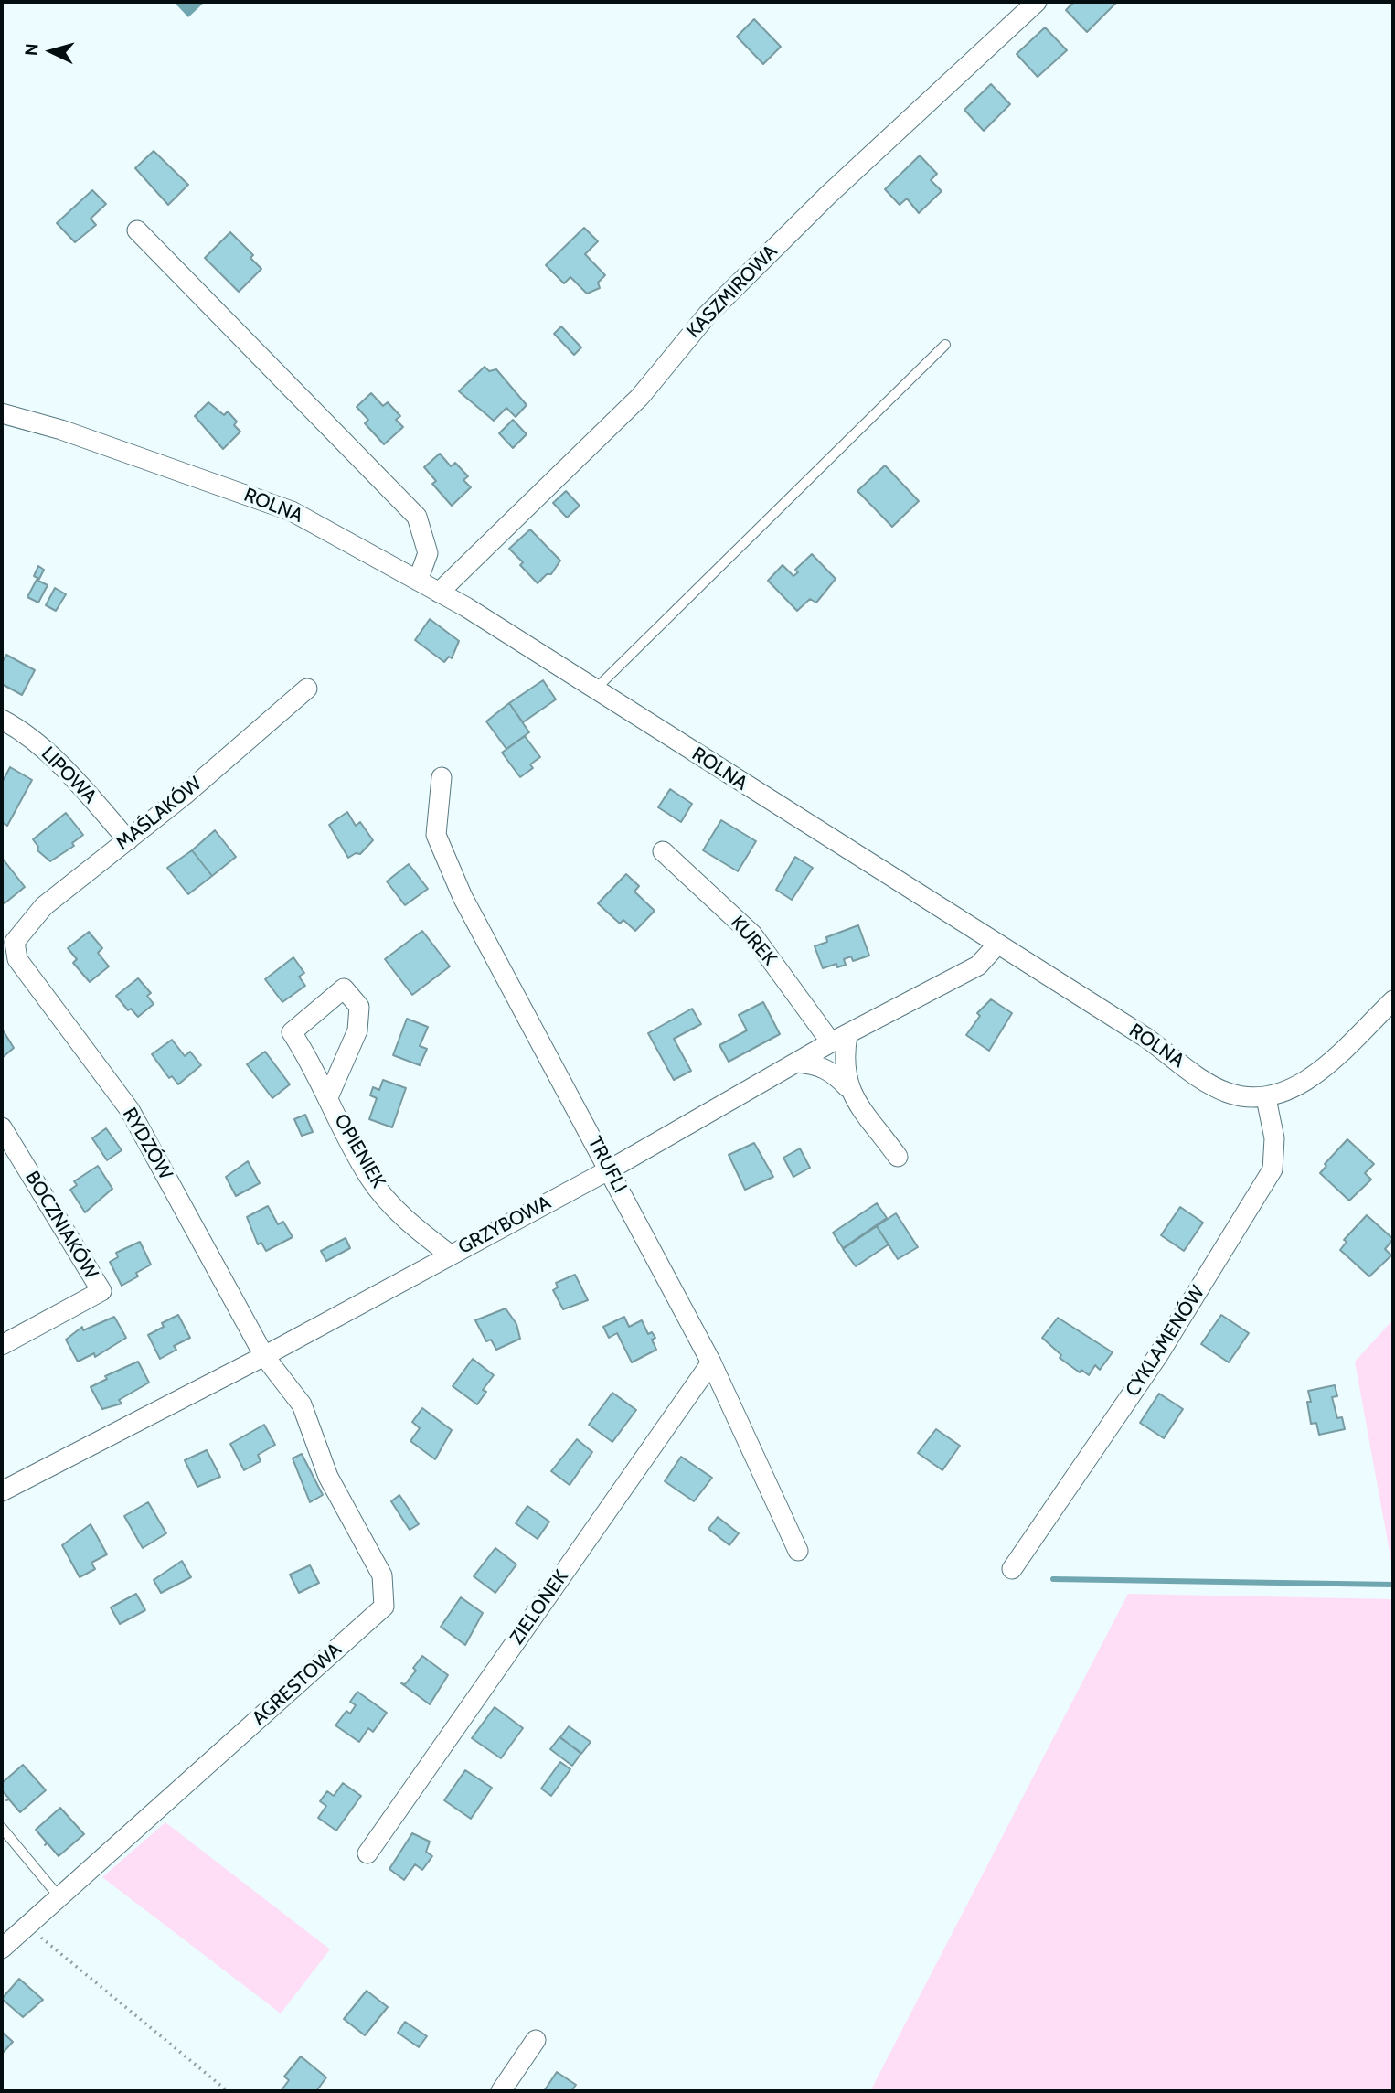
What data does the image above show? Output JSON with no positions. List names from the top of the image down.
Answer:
{
  "streets": {
    "street": [
      "KASZMIROWA",
      "ROLNA",
      "LIPOWA",
      "MAŚLAKÓW",
      "KUREK",
      "RYDZÓW",
      "OPIENIEK",
      "TRUFLI",
      "BOCZNIAKÓW",
      "GRZYBOWA",
      "CYKLAMENÓW",
      "ZIELONEK",
      "AGRESTOWA"
    ]
  },
  "crossings": [
    ["KASZMIROWA", "ROLNA"],
    ["ROLNA", "GRZYBOWA"],
    ["ROLNA", "CYKLAMENÓW"],
    ["LIPOWA", "MAŚLAKÓW"],
    ["MAŚLAKÓW", "RYDZÓW"],
    ["KUREK", "GRZYBOWA"],
    ["RYDZÓW", "GRZYBOWA"],
    ["RYDZÓW", "AGRESTOWA"],
    ["OPIENIEK", "GRZYBOWA"],
    ["TRUFLI", "GRZYBOWA"],
    ["TRUFLI", "ZIELONEK"],
    ["GRZYBOWA", "AGRESTOWA"]
  ],
  "north": "left"
}
